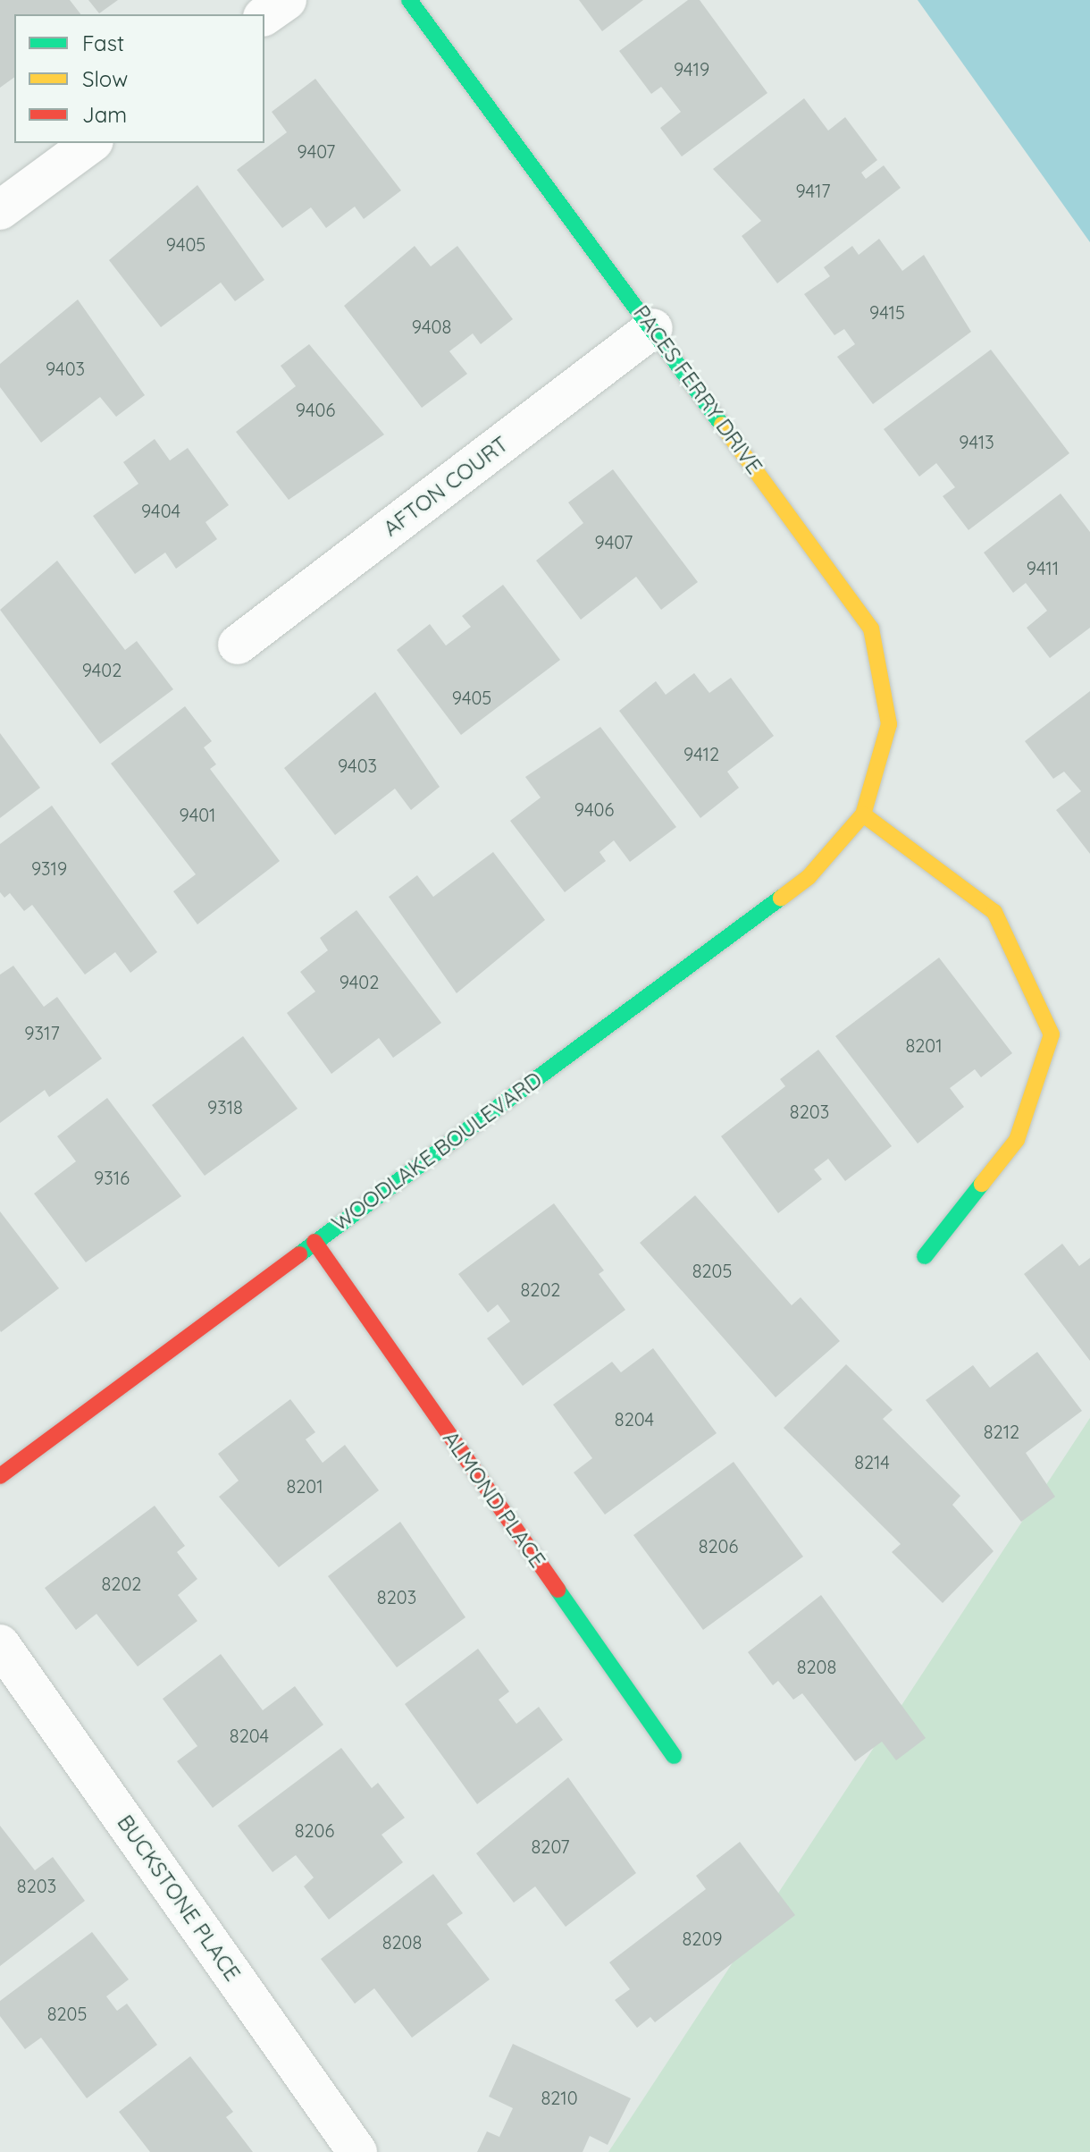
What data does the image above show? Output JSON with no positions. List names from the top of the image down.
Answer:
{
  "streets": {
    "street": [
      "PACES FERRY DRIVE",
      "AFTON COURT",
      "WOODLAKE BOULEVARD",
      "ALMOND PLACE",
      "BUCKSTONE PLACE"
    ]
  },
  "crossings": [
    ["PACES FERRY DRIVE", "AFTON COURT"],
    ["PACES FERRY DRIVE", "WOODLAKE BOULEVARD"],
    ["WOODLAKE BOULEVARD", "ALMOND PLACE"]
  ],
  "house_numbers": [
    "9419",
    "9407",
    "9417",
    "9405",
    "9415",
    "9408",
    "9403",
    "9406",
    "9413",
    "9404",
    "9407",
    "9411",
    "9402",
    "9405",
    "9412",
    "9403",
    "9406",
    "9401",
    "9319",
    "9402",
    "9317",
    "8201",
    "9318",
    "8203",
    "9316",
    "8205",
    "8202",
    "8204",
    "8212",
    "8214",
    "8201",
    "8206",
    "8202",
    "8203",
    "8208",
    "8204",
    "8206",
    "8207",
    "8203",
    "8209",
    "8208",
    "8205",
    "8210"
  ],
  "legend": ["Fast", "Slow", "Jam"]
}
